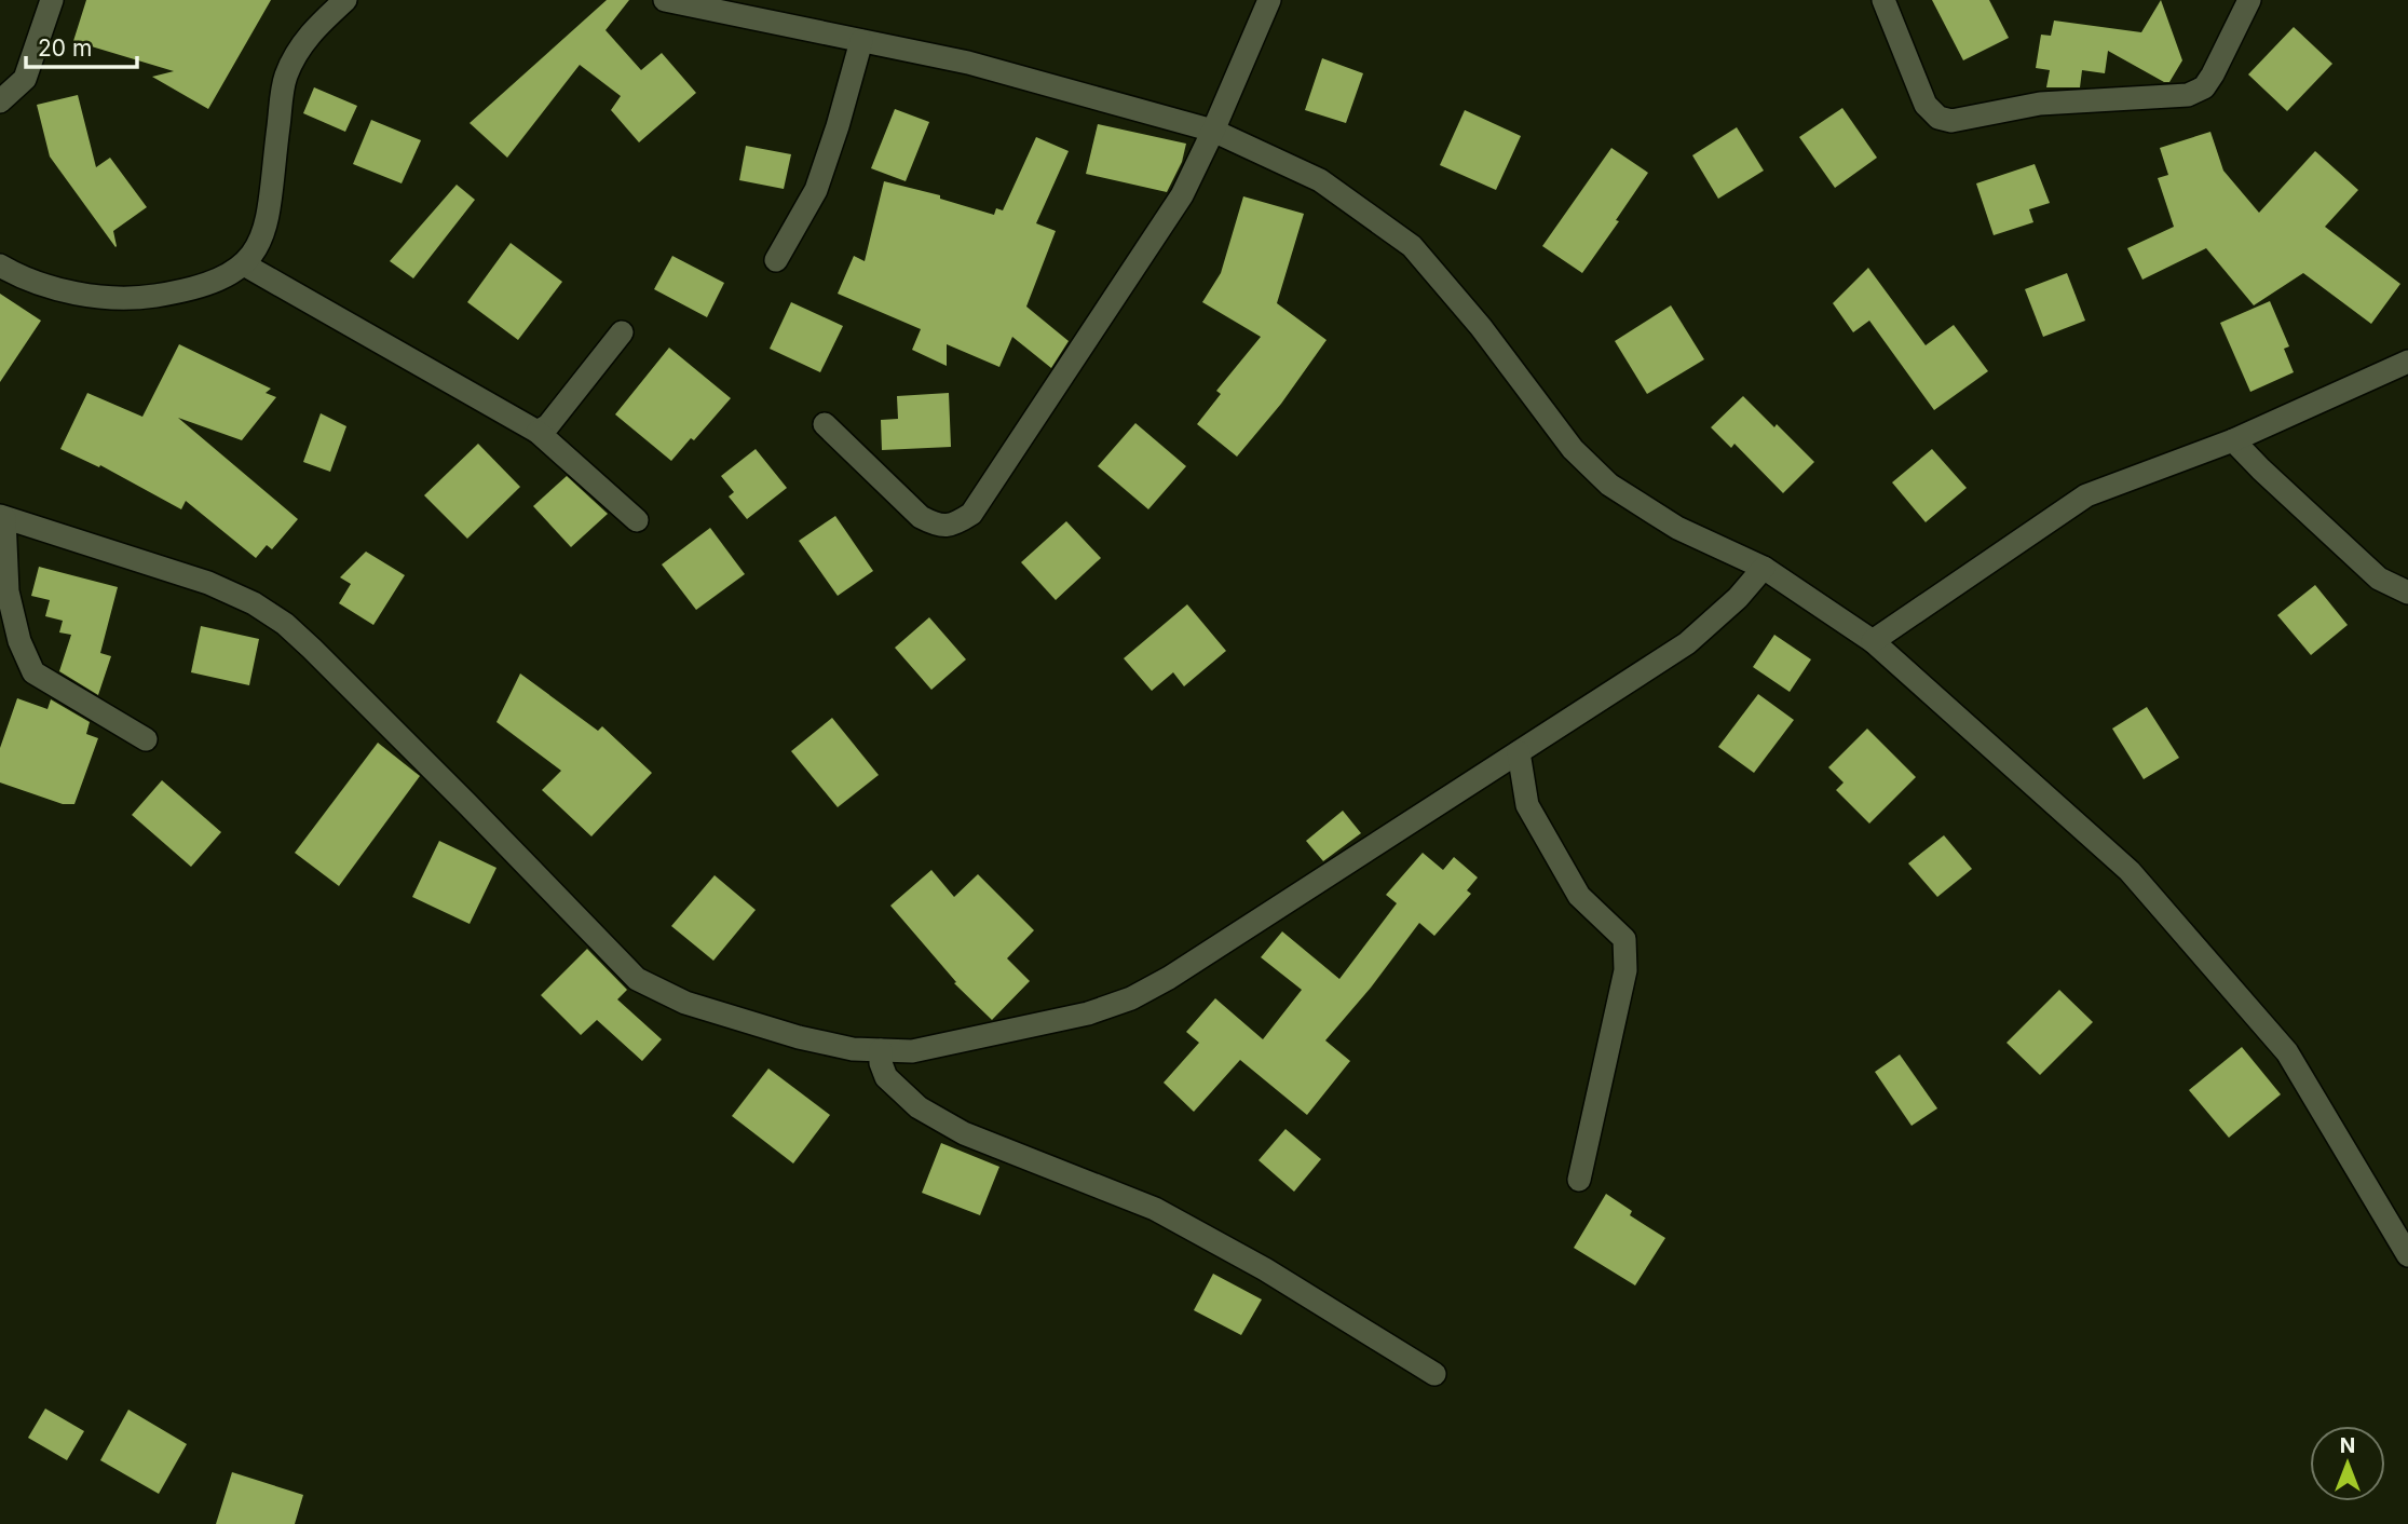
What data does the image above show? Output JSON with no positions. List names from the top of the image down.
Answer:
{
  "scale_bar": "20 m",
  "north": "top"
}
